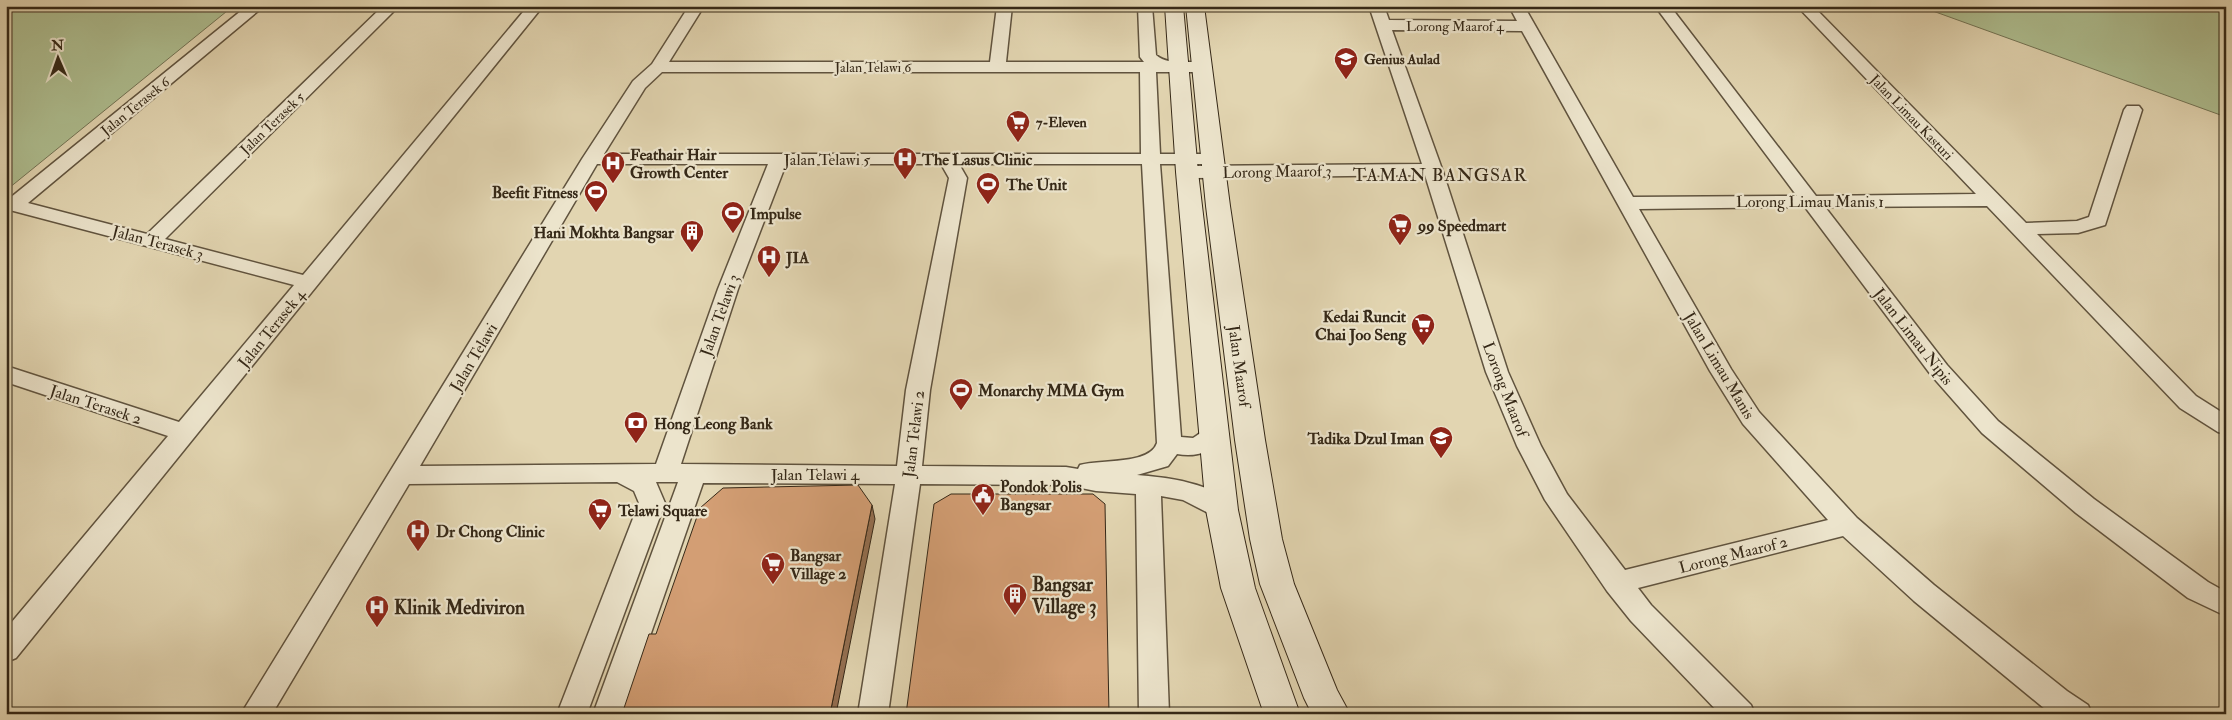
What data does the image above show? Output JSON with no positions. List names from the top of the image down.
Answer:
{
  "streets": {
    "main road": ["Jalan Maarof"],
    "street": [
      "Lorong Maarof 4",
      "Jalan Telawi 6",
      "Jalan Terasek 6",
      "Jalan Limau Kasturi",
      "Jalan Terasek 5",
      "Jalan Telawi 5",
      "Lorong Maarof 3",
      "Lorong Limau Manis 1",
      "Jalan Terasek 3",
      "Jalan Telawi 3",
      "Jalan Terasek 4",
      "Jalan Limau Nipis",
      "Jalan Telawi",
      "Jalan Limau Manis",
      "Lorong Maarof",
      "Jalan Terasek 2",
      "Jalan Telawi 2",
      "Jalan Telawi 4",
      "Lorong Maarof 2"
    ]
  },
  "crossings": [
    ["Lorong Maarof 4", "Jalan Limau Manis"],
    ["Lorong Maarof 4", "Lorong Maarof"],
    ["Jalan Telawi 6", "Jalan Telawi"],
    ["Jalan Telawi 6", "Jalan Maarof"],
    ["Jalan Terasek 6", "Jalan Terasek 3"],
    ["Jalan Limau Kasturi", "Lorong Limau Manis 1"],
    ["Jalan Terasek 5", "Jalan Terasek 3"],
    ["Jalan Telawi 5", "Lorong Maarof 3"],
    ["Jalan Telawi 5", "Jalan Telawi 3"],
    ["Jalan Telawi 5", "Jalan Telawi"],
    ["Jalan Telawi 5", "Jalan Maarof"],
    ["Jalan Telawi 5", "Jalan Telawi 2"],
    ["Lorong Maarof 3", "Jalan Maarof"],
    ["Lorong Maarof 3", "Lorong Maarof"],
    ["Lorong Limau Manis 1", "Jalan Limau Nipis"],
    ["Lorong Limau Manis 1", "Jalan Limau Manis"],
    ["Jalan Terasek 3", "Jalan Terasek 4"],
    ["Jalan Telawi 3", "Jalan Telawi 4"],
    ["Jalan Terasek 4", "Jalan Terasek 2"],
    ["Jalan Telawi", "Jalan Telawi 4"],
    ["Jalan Limau Manis", "Lorong Maarof 2"],
    ["Jalan Maarof", "Jalan Telawi 4"],
    ["Lorong Maarof", "Lorong Maarof 2"],
    ["Jalan Telawi 2", "Jalan Telawi 4"]
  ],
  "districts": ["TAMAN BANGSAR"],
  "places": {
    "school or university": ["Genius Aulad", "Tadika Dzul Iman"],
    "supermarket": [
      "7-Eleven",
      "99 Speedmart",
      "Kedai Runcit Chai Joo Seng",
      "Telawi Square",
      "Bangsar Village 2"
    ],
    "hospital": [
      "The Lasus Clinic",
      "Feathair Hair Growth Center",
      "JIA",
      "Dr Chong Clinic",
      "Klinik Mediviron"
    ],
    "sports": [
      "The Unit",
      "Beefit Fitness",
      "Impulse",
      "Monarchy MMA Gym"
    ],
    "building": ["Hani Mokhta Bangsar", "Bangsar Village 3"],
    "bank": ["Hong Leong Bank"],
    "public building": ["Pondok Polis Bangsar"]
  },
  "north": "top"
}
